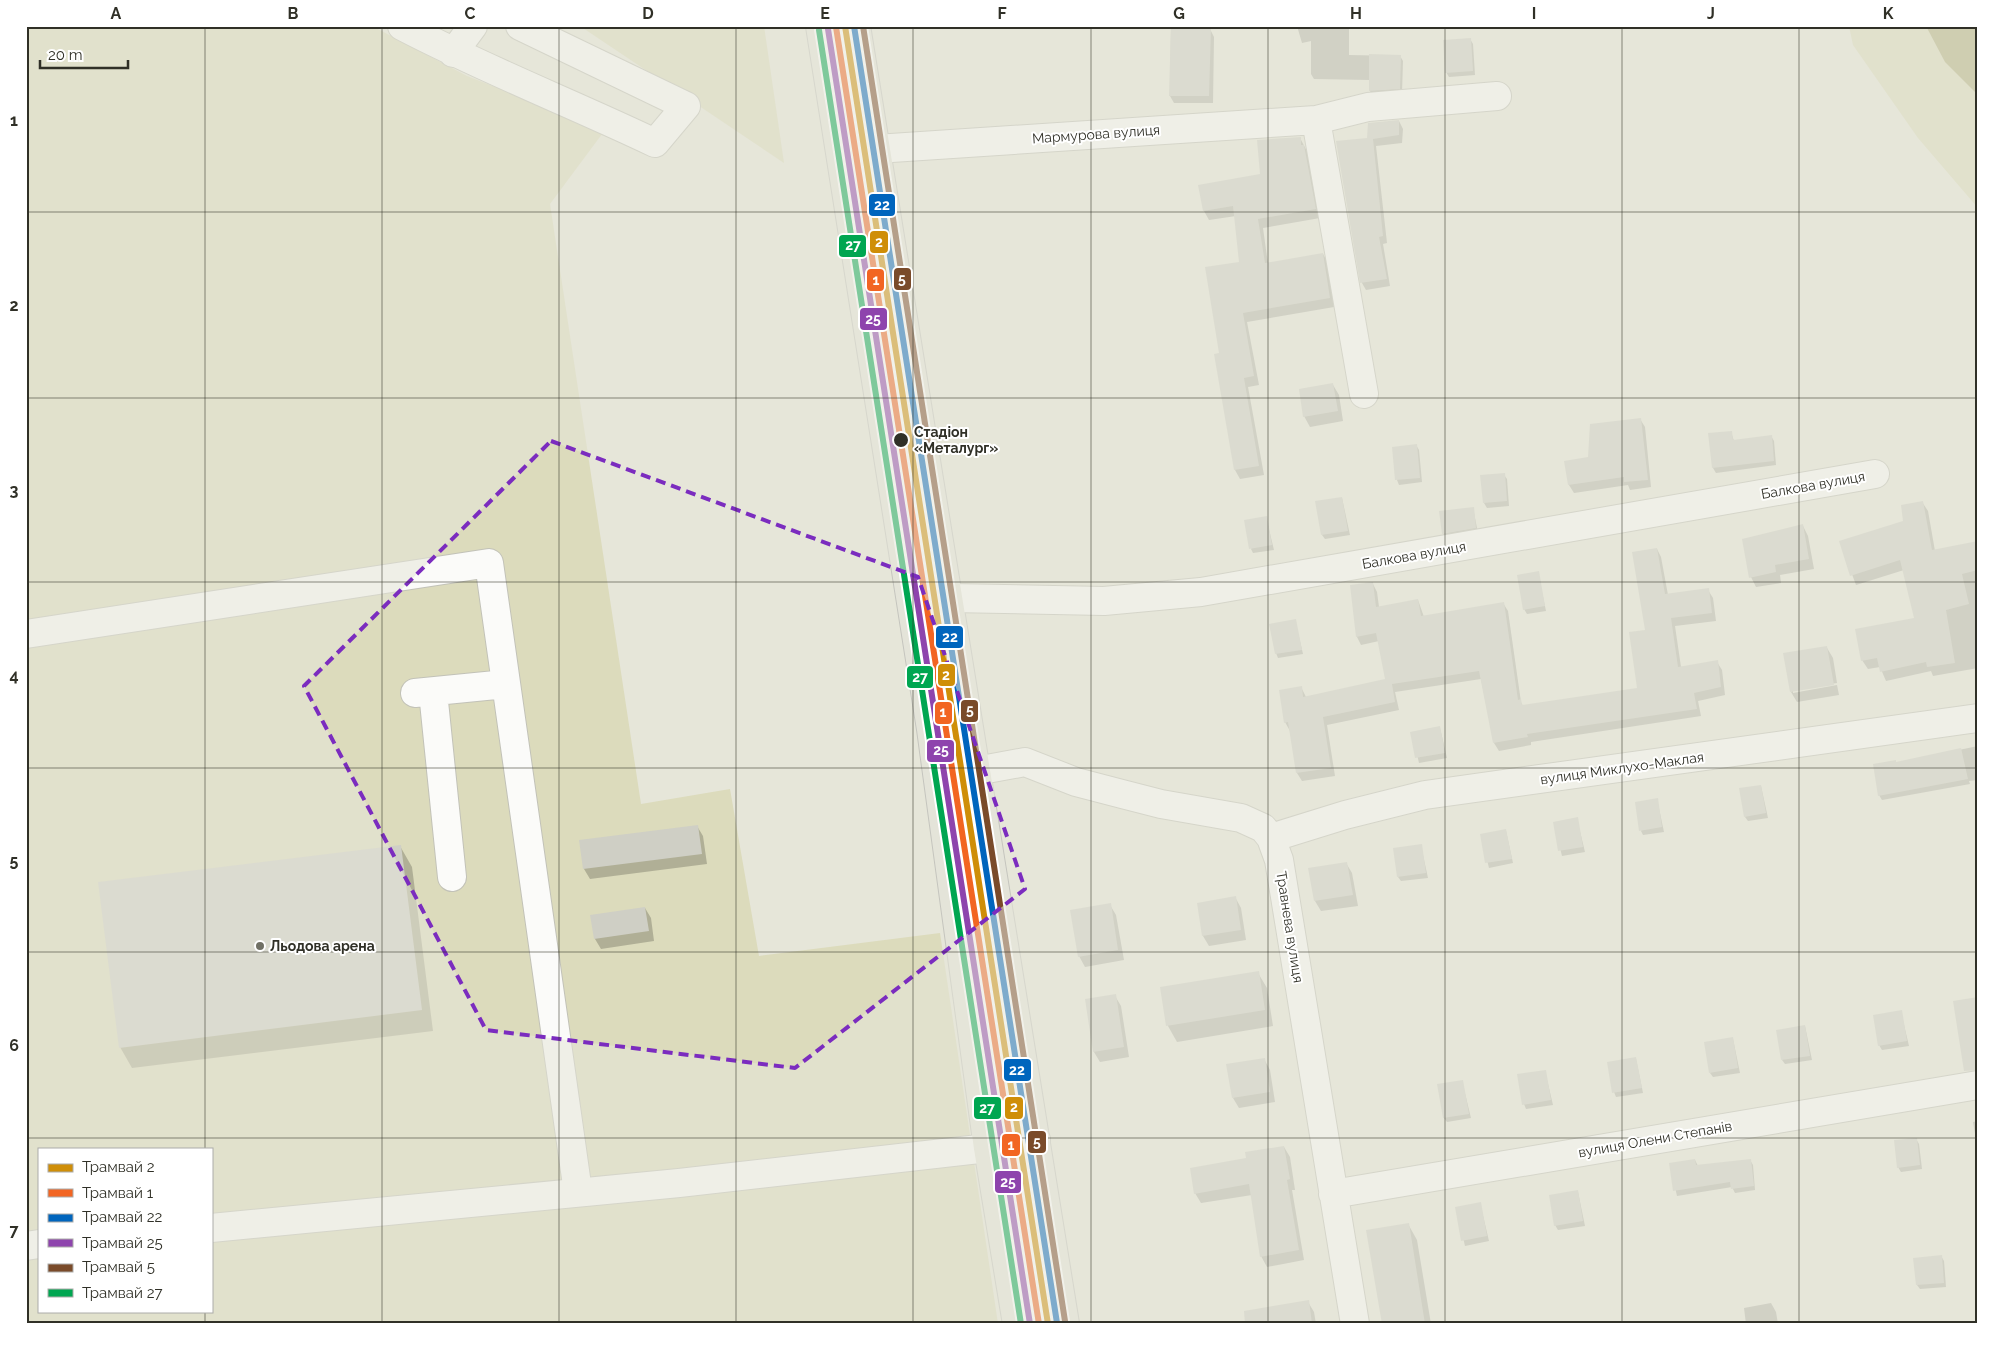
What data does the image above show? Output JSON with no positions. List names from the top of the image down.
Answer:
{
  "streets": {
    "street": [
      "Мармурова вулиця",
      "Балкова вулиця",
      "вулиця Миклухо-Маклая",
      "Травнева вулиця",
      "вулиця Олени Степанів"
    ]
  },
  "crossings": [
    ["вулиця Миклухо-Маклая", "Травнева вулиця"],
    ["Травнева вулиця", "вулиця Олени Степанів"]
  ],
  "places": ["Стадіон «Металург»", "Льодова арена"],
  "lines": [
    "tram line 2",
    "tram line 22",
    "tram line 5",
    "tram line 1",
    "tram line 25",
    "tram line 27"
  ],
  "legend": [
    "Трамвай 2",
    "Трамвай 1",
    "Трамвай 22",
    "Трамвай 25",
    "Трамвай 5",
    "Трамвай 27"
  ],
  "scale_bar": "20 m",
  "grid": {
    "columns": [
      "A",
      "B",
      "C",
      "D",
      "E",
      "F",
      "G",
      "H",
      "I",
      "J",
      "K"
    ],
    "rows": [
      "1",
      "2",
      "3",
      "4",
      "5",
      "6",
      "7"
    ]
  }
}
